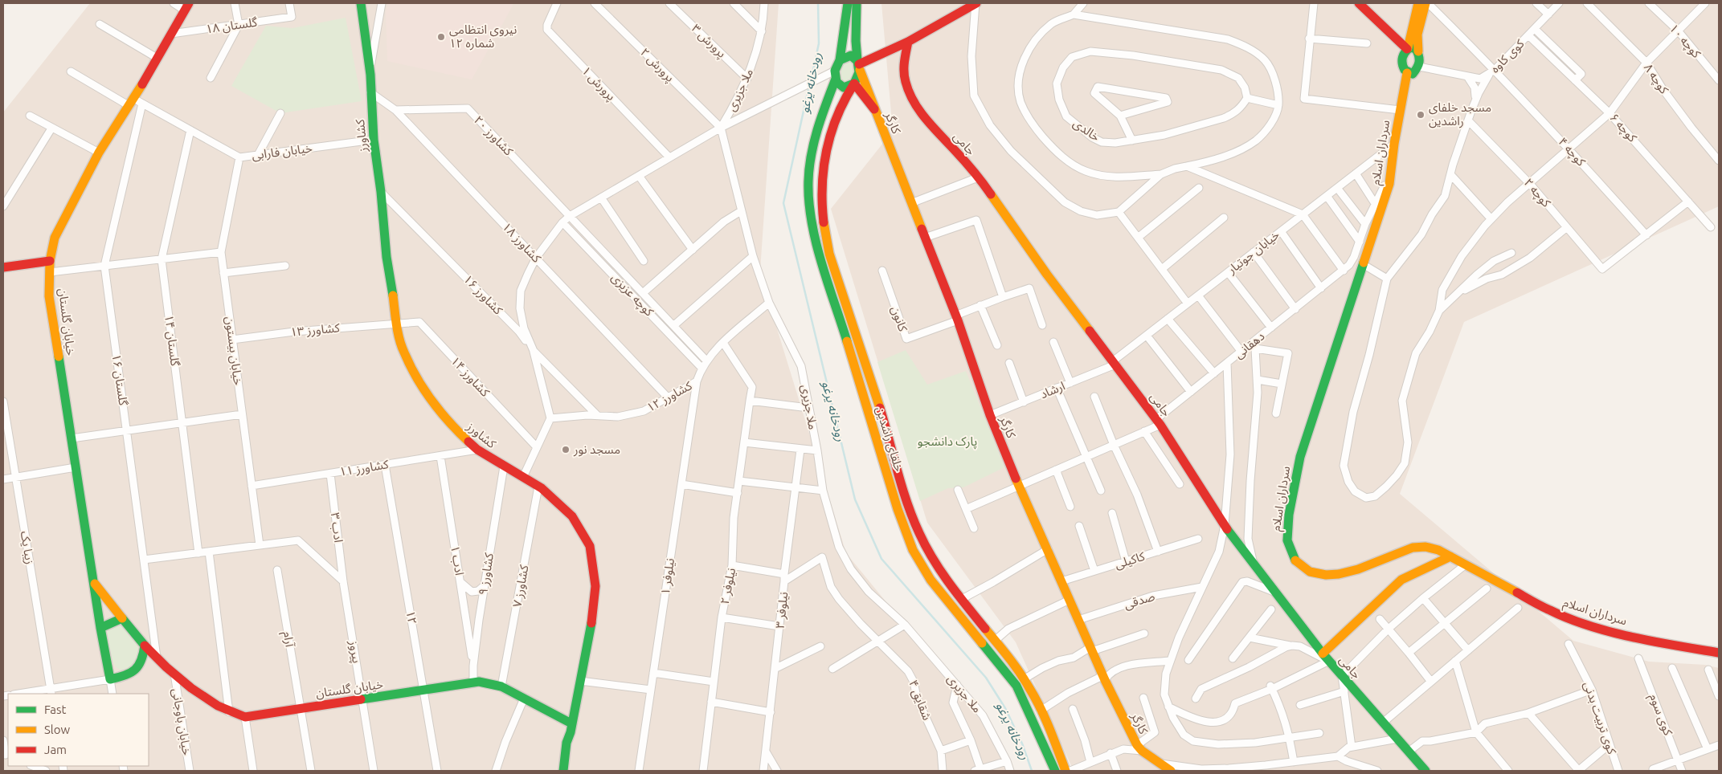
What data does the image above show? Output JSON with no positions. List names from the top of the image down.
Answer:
{
  "streets": {
    "street": [
      "گلستان ۱۸",
      "پرورش ۳",
      "کوچه ۱۰",
      "کوی کاوه",
      "پرورش ۲",
      "کوچه ۸",
      "پرورش ۱",
      "ملا جزیری",
      "کارگر",
      "کوچه ۶",
      "خالدی",
      "کشاورز",
      "کشاورز ۲۰",
      "جامی",
      "خیابان فارابی",
      "کوچه ۴",
      "سرداران اسلام",
      "کوچه ۲",
      "کشاورز ۱۸",
      "خیابان جوتیار",
      "کشاورز ۱۶",
      "کوچه عزیزی",
      "کانون",
      "خیابان گلستان",
      "کشاورز ۱۳",
      "گلستان ۱۴",
      "دهقانی",
      "خیابان بیستون",
      "کشاورز ۱۴",
      "گلستان ۱۶",
      "ارشاد",
      "کشاورز ۱۲",
      "خلفای راشدین",
      "کشاورز ۱۱",
      "ادب ۳",
      "زیبا یک",
      "ادب ۱",
      "کاکیلی",
      "کشاورز ۹",
      "نیلوفر ۱",
      "کشاورز ۷",
      "نیلوفر ۲",
      "صدقی",
      "نیلوفر ۳",
      "۱۲",
      "آرام",
      "پیروز",
      "شقایق ۴",
      "کوی سوم",
      "کوی تربیت بدنی",
      "خیابان باوجانی"
    ]
  },
  "crossings": [
    ["گلستان ۱۸", "خیابان گلستان"],
    ["پرورش ۳", "ملا جزیری"],
    ["کوی کاوه", "کوچه ۶"],
    ["کوی کاوه", "کوچه ۴"],
    ["کوی کاوه", "سرداران اسلام"],
    ["پرورش ۲", "ملا جزیری"],
    ["ملا جزیری", "کشاورز ۱۲"],
    ["کارگر", "کانون"],
    ["کارگر", "دهقانی"],
    ["کارگر", "ارشاد"],
    ["کارگر", "خلفای راشدین"],
    ["کارگر", "کاکیلی"],
    ["کارگر", "صدقی"],
    ["کشاورز", "خیابان فارابی"],
    ["کشاورز", "کشاورز ۱۸"],
    ["کشاورز", "کشاورز ۱۶"],
    ["کشاورز", "خیابان گلستان"],
    ["کشاورز", "کشاورز ۱۳"],
    ["کشاورز", "کشاورز ۱۴"],
    ["کشاورز", "کشاورز ۱۱"],
    ["کشاورز", "کشاورز ۹"],
    ["کشاورز", "کشاورز ۷"],
    ["کشاورز ۲۰", "کشاورز ۱۸"],
    ["کشاورز ۲۰", "کشاورز ۱۲"],
    ["جامی", "خیابان جوتیار"],
    ["جامی", "دهقانی"],
    ["جامی", "ارشاد"],
    ["خیابان فارابی", "خیابان گلستان"],
    ["خیابان فارابی", "گلستان ۱۴"],
    ["خیابان فارابی", "خیابان بیستون"],
    ["خیابان فارابی", "گلستان ۱۶"],
    ["کوچه ۴", "کوچه ۲"],
    ["سرداران اسلام", "خیابان جوتیار"],
    ["سرداران اسلام", "دهقانی"],
    ["کشاورز ۱۸", "کشاورز ۱۲"],
    ["خیابان جوتیار", "ارشاد"],
    ["کشاورز ۱۶", "کشاورز ۱۲"],
    ["کوچه عزیزی", "کشاورز ۱۲"],
    ["خیابان گلستان", "گلستان ۱۶"],
    ["خیابان گلستان", "کشاورز ۹"],
    ["خیابان گلستان", "کشاورز ۷"],
    ["خیابان گلستان", "۱۲"],
    ["خیابان گلستان", "آرام"],
    ["خیابان گلستان", "پیروز"],
    ["خیابان گلستان", "خیابان باوجانی"],
    ["کشاورز ۱۳", "خیابان بیستون"],
    ["کشاورز ۱۳", "کشاورز ۱۴"],
    ["خیابان بیستون", "کشاورز ۱۱"],
    ["کشاورز ۱۲", "نیلوفر ۱"],
    ["کشاورز ۱۲", "نیلوفر ۲"],
    ["کشاورز ۱۱", "ادب ۳"],
    ["کشاورز ۱۱", "ادب ۱"],
    ["کشاورز ۱۱", "۱۲"],
    ["ادب ۳", "پیروز"],
    ["ادب ۱", "کشاورز ۹"],
    ["نیلوفر ۳", "شقایق ۴"]
  ],
  "water": ["رودخانه یرغو"],
  "parks": ["پارک دانشجو"],
  "places": ["نیروی انتظامی شماره ۱۲", "مسجد خلفای راشدین", "مسجد نور"],
  "legend": ["Fast", "Slow", "Jam"]
}
